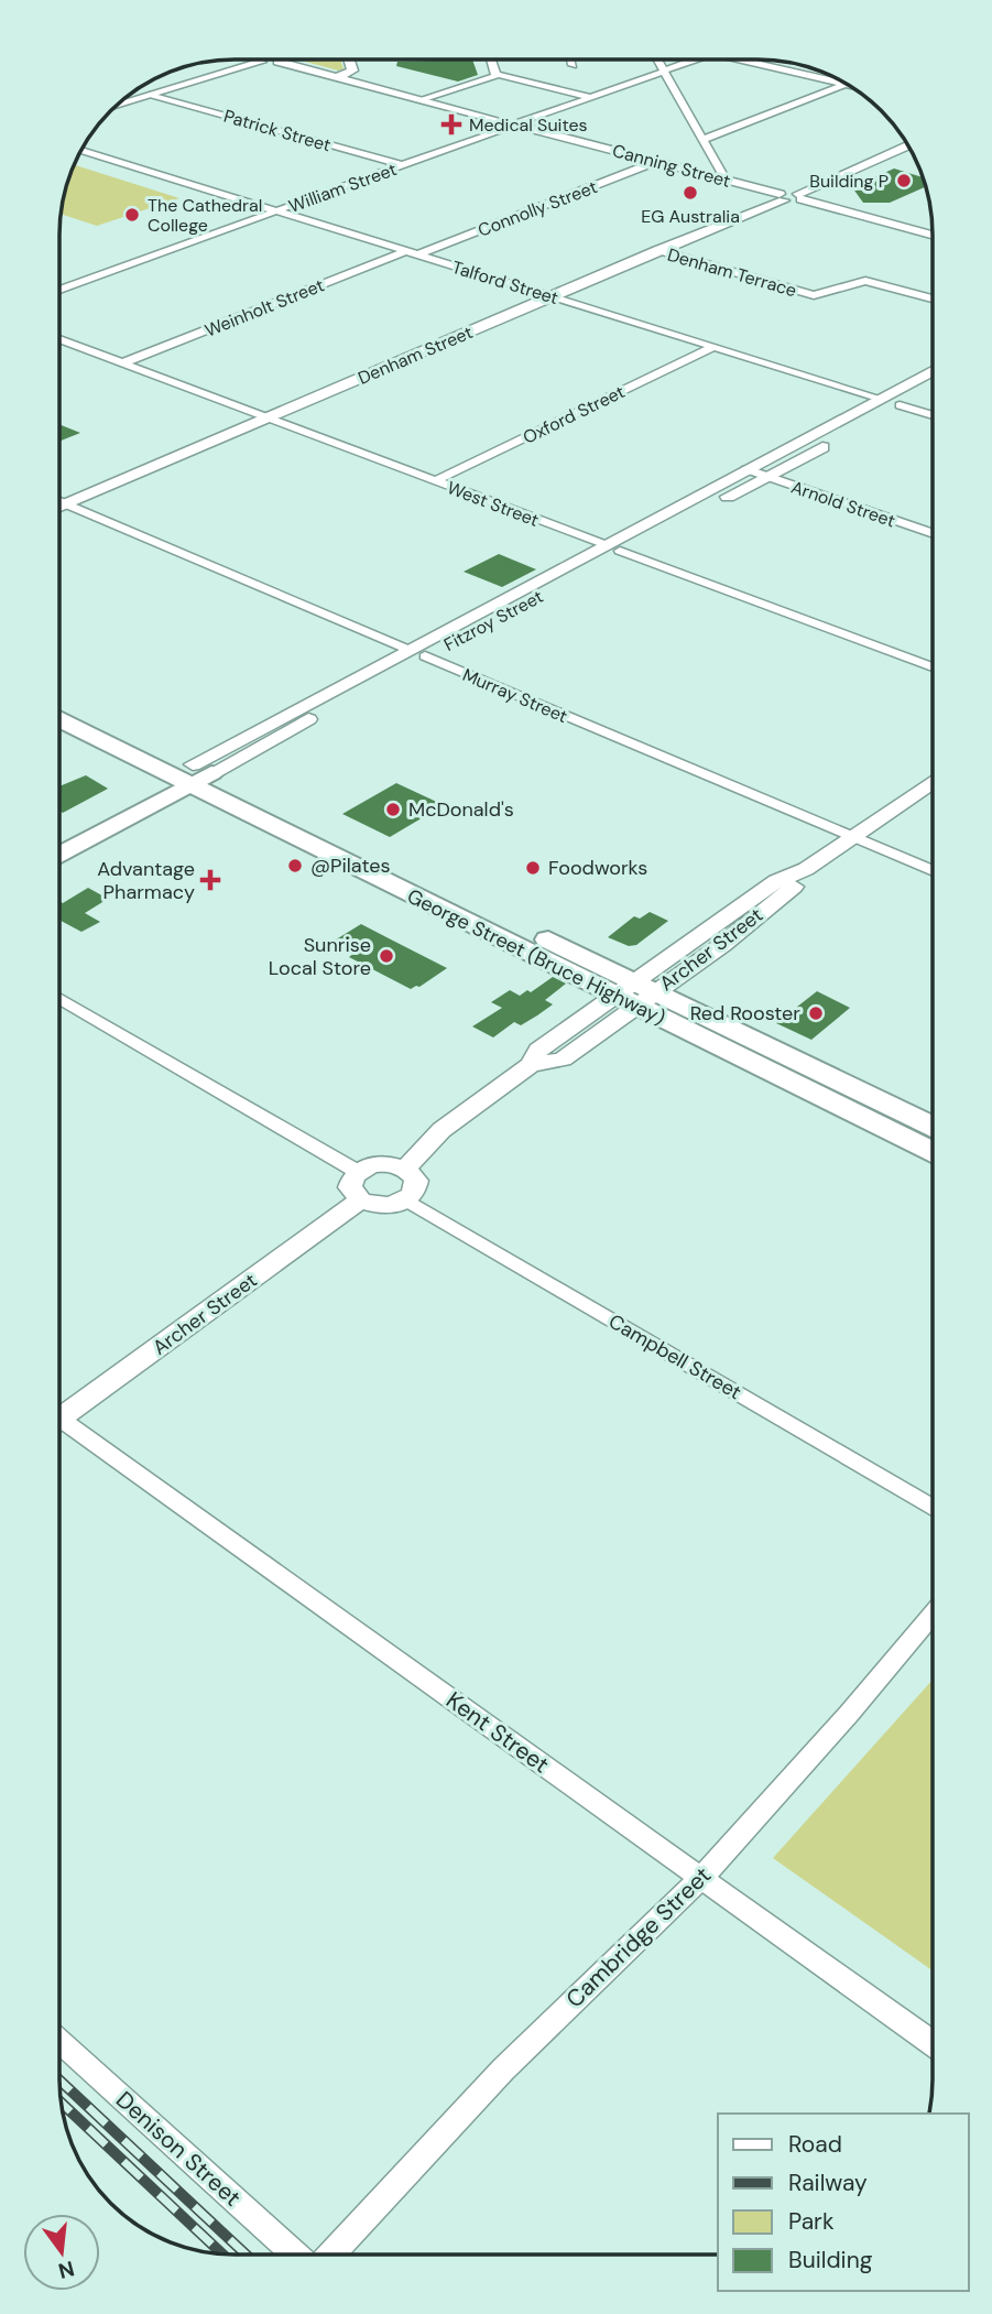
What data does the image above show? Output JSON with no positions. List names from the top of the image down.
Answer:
{
  "streets": {
    "highway": ["George Street (Bruce Highway)"],
    "main road": ["Fitzroy Street"],
    "street": [
      "Patrick Street",
      "Canning Street",
      "William Street",
      "Connolly Street",
      "Denham Terrace",
      "Talford Street",
      "Weinholt Street",
      "Denham Street",
      "Oxford Street",
      "West Street",
      "Arnold Street",
      "Murray Street",
      "Archer Street",
      "Campbell Street",
      "Kent Street",
      "Cambridge Street",
      "Denison Street"
    ]
  },
  "crossings": [
    ["Patrick Street", "William Street"],
    ["Canning Street", "William Street"],
    ["Canning Street", "Connolly Street"],
    ["Canning Street", "Denham Street"],
    ["William Street", "Talford Street"],
    ["Connolly Street", "Talford Street"],
    ["Denham Terrace", "Denham Street"],
    ["Talford Street", "Weinholt Street"],
    ["Talford Street", "Denham Street"],
    ["Talford Street", "Oxford Street"],
    ["Talford Street", "Fitzroy Street"],
    ["Weinholt Street", "West Street"],
    ["Denham Street", "West Street"],
    ["Denham Street", "Murray Street"],
    ["Oxford Street", "West Street"],
    ["West Street", "Fitzroy Street"],
    ["Arnold Street", "Fitzroy Street"],
    ["Fitzroy Street", "Murray Street"],
    ["Fitzroy Street", "George Street (Bruce Highway)"],
    ["Murray Street", "Archer Street"],
    ["Archer Street", "George Street (Bruce Highway)"],
    ["Archer Street", "Campbell Street"],
    ["Kent Street", "Cambridge Street"]
  ],
  "places": {
    "health": ["Medical Suites", "Advantage Pharmacy"],
    "other": [
      "Building P",
      "EG Australia",
      "The Cathedral College",
      "McDonald's",
      "@Pilates",
      "Foodworks",
      "Sunrise Local Store",
      "Red Rooster"
    ]
  },
  "legend": [
    "Road",
    "Railway",
    "Park",
    "Building"
  ],
  "north": "bottom"
}
